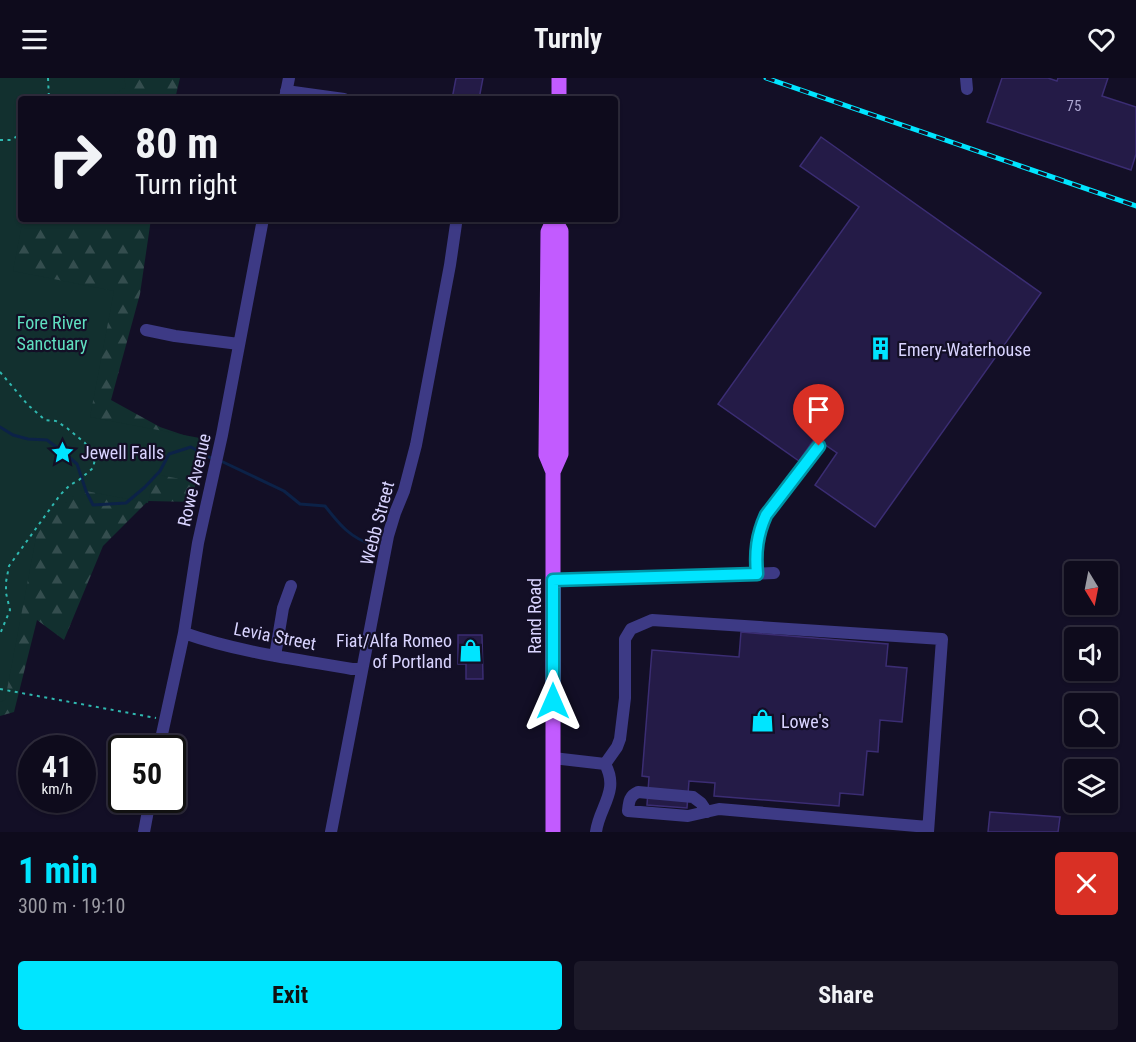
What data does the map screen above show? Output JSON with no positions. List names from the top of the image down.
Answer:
{
  "streets": {
    "main road": ["Rand Road"],
    "street": ["Rowe Avenue", "Webb Street", "Levia Street"]
  },
  "crossings": [
    ["Rowe Avenue", "Levia Street"],
    ["Webb Street", "Levia Street"]
  ],
  "parks": ["Fore River Sanctuary"],
  "places": {
    "building": ["Emery-Waterhouse"],
    "place": ["Jewell Falls"],
    "shop": ["Fiat/Alfa Romeo of Portland", "Lowe's"]
  },
  "house_numbers": ["75"],
  "north": "bottom",
  "page": {
    "header": "Turnly",
    "turn": ["80 m", "Turn right"],
    "speed": "41 km/h",
    "limit": "50",
    "heading": ["1 min", "300 m · 19:10"],
    "buttons": ["Exit", "Share"]
  }
}
